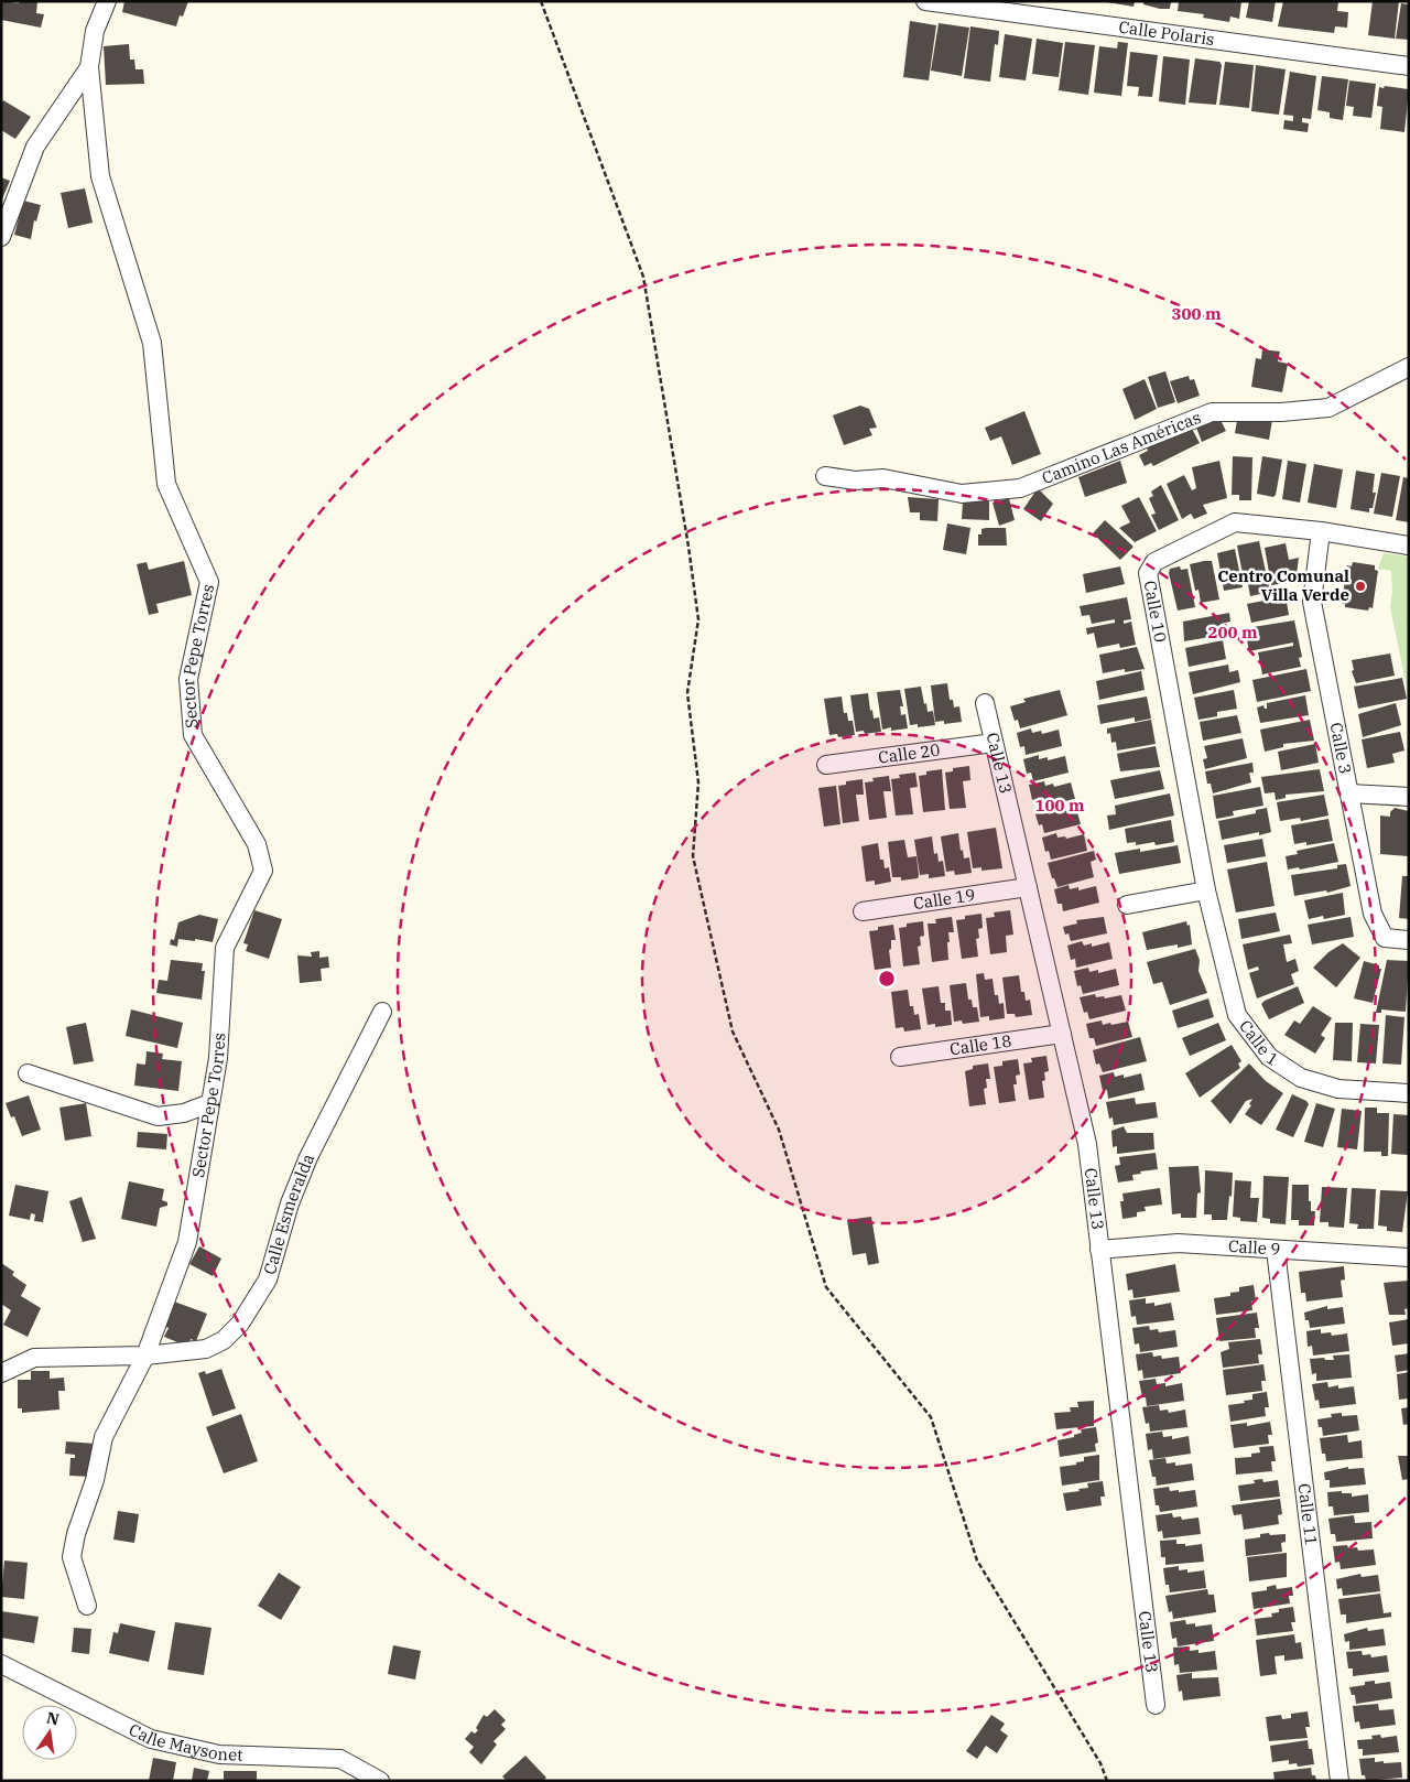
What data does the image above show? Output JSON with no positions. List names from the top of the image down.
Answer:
{
  "streets": {
    "street": [
      "Calle Polaris",
      "Camino Las Américas",
      "Calle 10",
      "Sector Pepe Torres",
      "Calle 3",
      "Calle 20",
      "Calle 13",
      "Calle 19",
      "Calle 1",
      "Calle 18",
      "Calle Esmeralda",
      "Calle 9",
      "Calle 11",
      "Calle Maysonet"
    ]
  },
  "crossings": [
    ["Calle 10", "Calle 3"],
    ["Calle 10", "Calle 1"],
    ["Sector Pepe Torres", "Calle Esmeralda"],
    ["Calle 20", "Calle 13"],
    ["Calle 13", "Calle 19"],
    ["Calle 13", "Calle 18"],
    ["Calle 13", "Calle 9"],
    ["Calle 9", "Calle 11"]
  ],
  "places": ["Centro Comunal Villa Verde"],
  "north": "top",
  "rings": ["300 m", "200 m", "100 m"]
}
